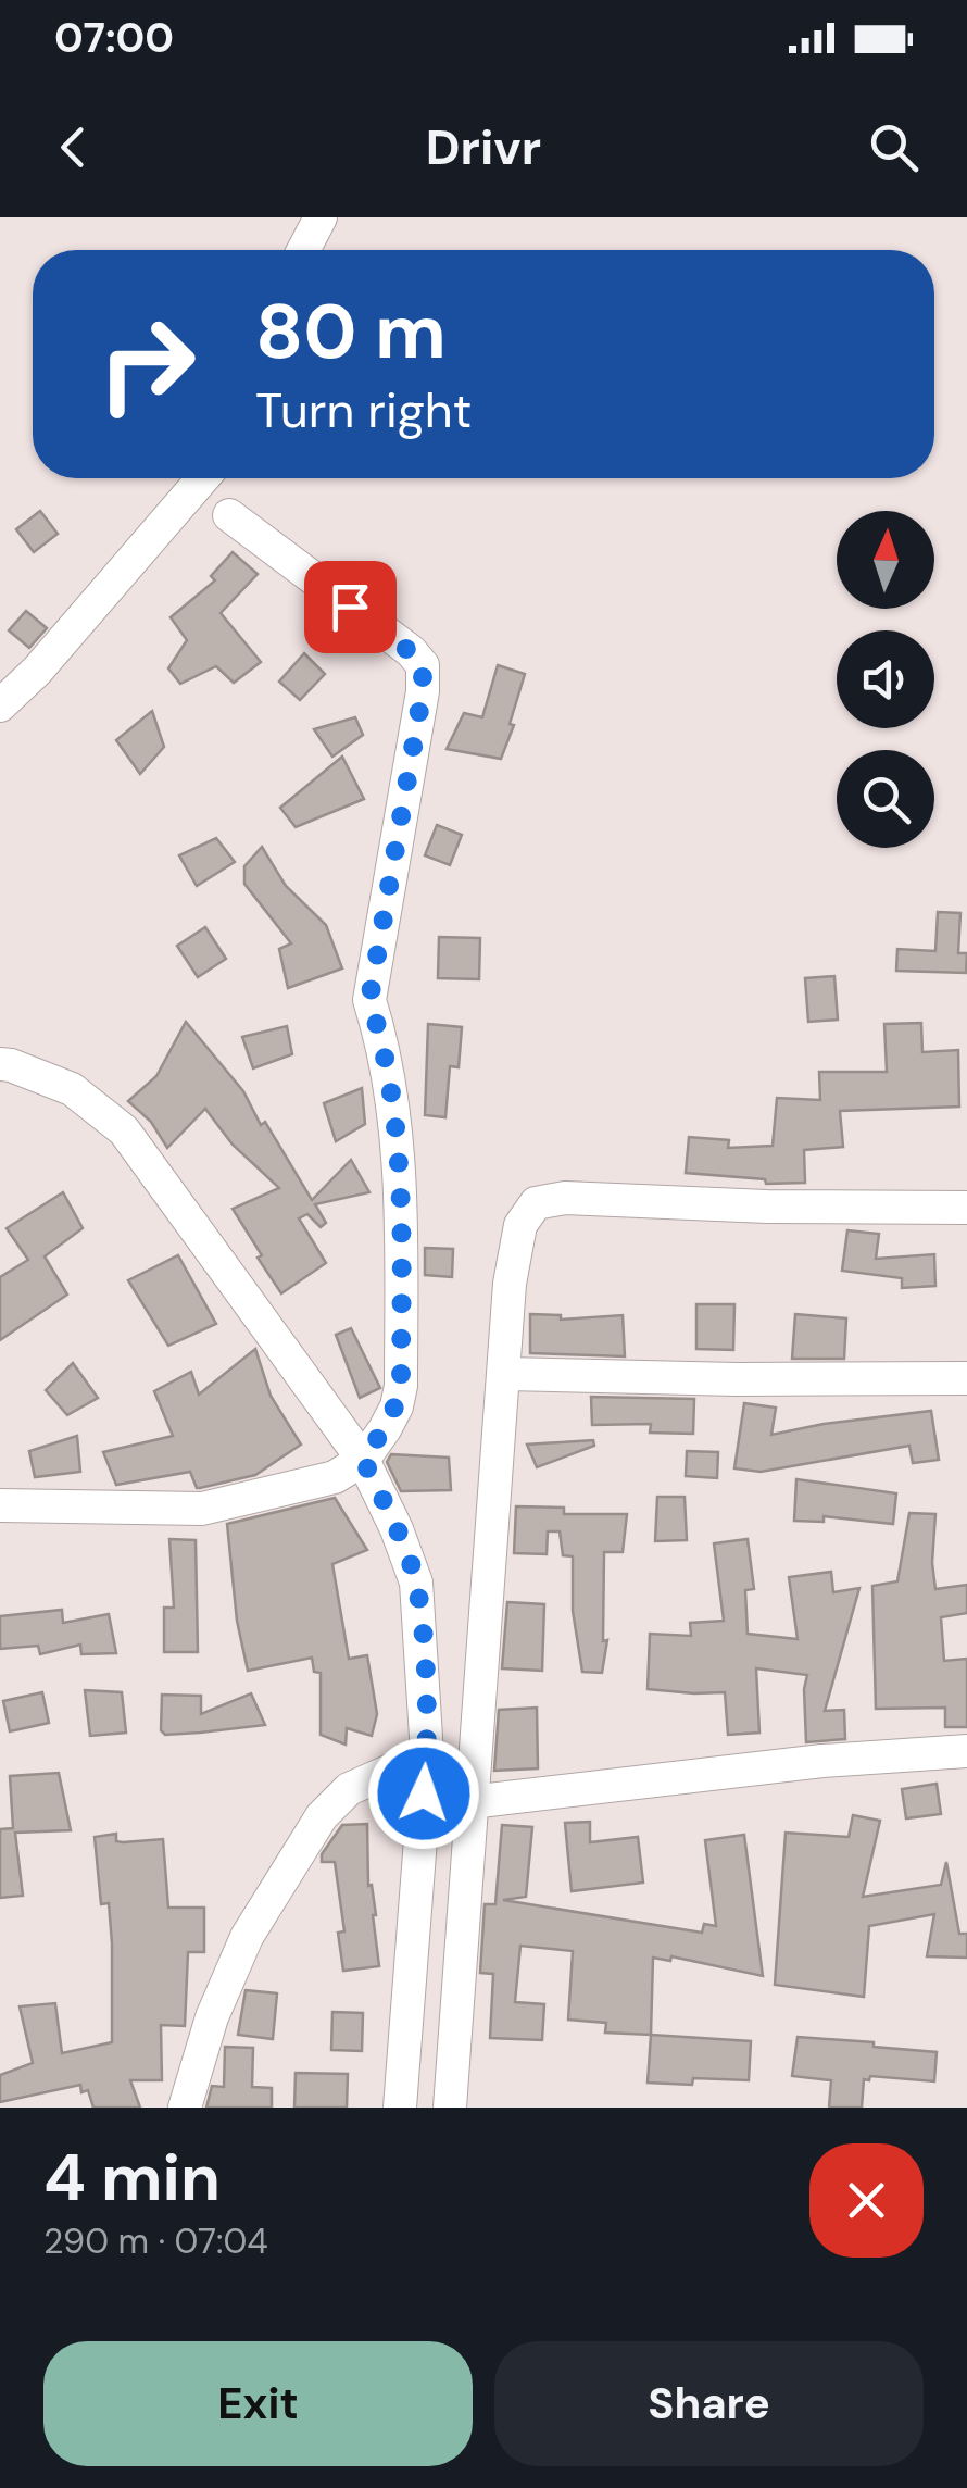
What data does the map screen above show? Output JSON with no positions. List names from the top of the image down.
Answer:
{
  "north": "top",
  "page": {
    "status": "07:00",
    "header": "Drivr",
    "turn": ["80 m", "Turn right"],
    "heading": ["4 min", "290 m · 07:04"],
    "buttons": ["Exit", "Share"]
  }
}
